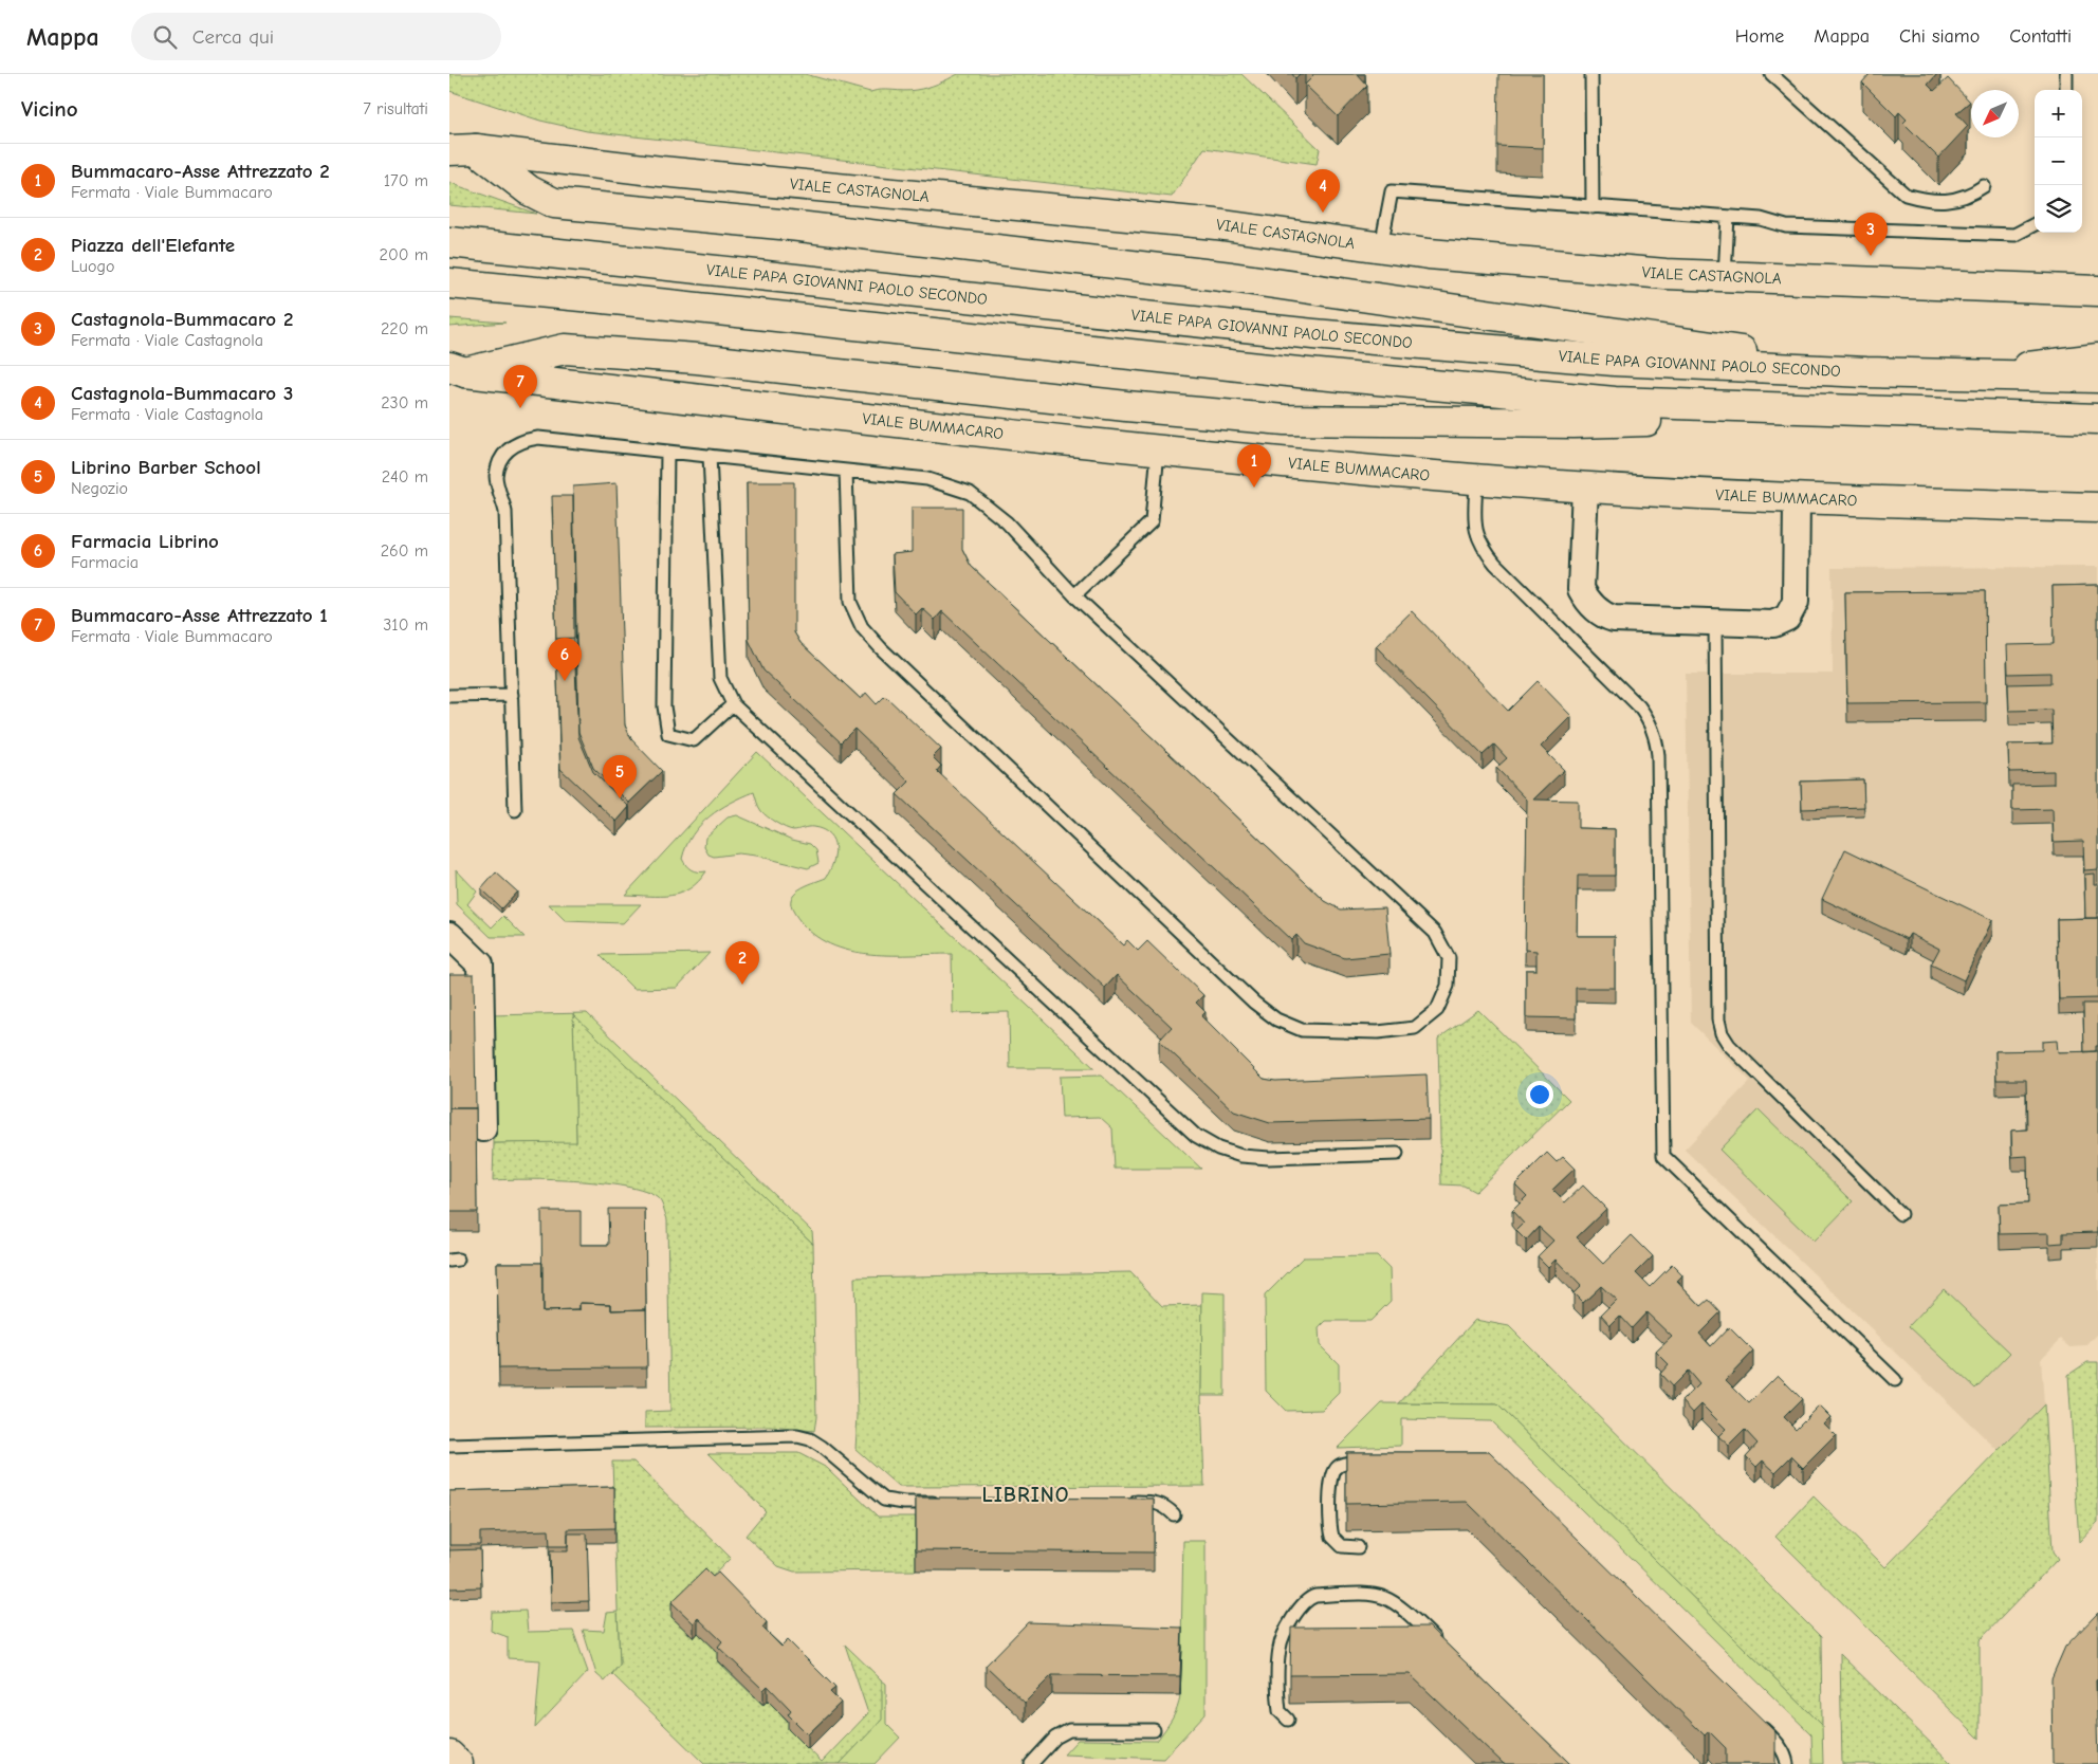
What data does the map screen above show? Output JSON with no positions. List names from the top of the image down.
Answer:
{
  "streets": {
    "main road": ["VIALE CASTAGNOLA", "VIALE PAPA GIOVANNI PAOLO SECONDO", "VIALE BUMMACARO"]
  },
  "districts": ["LIBRINO"],
  "north": "bottom left",
  "page": {
    "header": "Mappa",
    "search": "Cerca qui",
    "nav": [
      "Home",
      "Mappa",
      "Chi siamo",
      "Contatti"
    ],
    "heading": ["Vicino", "7 risultati"],
    "map_buttons": ["+", "−"],
    "list": [
      {
        "mark": "1",
        "name": "Bummacaro-Asse Attrezzato 2",
        "note": "Fermata · Viale Bummacaro",
        "value": "170 m"
      },
      {
        "mark": "2",
        "name": "Piazza dell'Elefante",
        "note": "Luogo",
        "value": "200 m"
      },
      {
        "mark": "3",
        "name": "Castagnola-Bummacaro 2",
        "note": "Fermata · Viale Castagnola",
        "value": "220 m"
      },
      {
        "mark": "4",
        "name": "Castagnola-Bummacaro 3",
        "note": "Fermata · Viale Castagnola",
        "value": "230 m"
      },
      {
        "mark": "5",
        "name": "Librino Barber School",
        "note": "Negozio",
        "value": "240 m"
      },
      {
        "mark": "6",
        "name": "Farmacia Librino",
        "note": "Farmacia",
        "value": "260 m"
      },
      {
        "mark": "7",
        "name": "Bummacaro-Asse Attrezzato 1",
        "note": "Fermata · Viale Bummacaro",
        "value": "310 m"
      }
    ],
    "pins": [
      "4",
      "3",
      "7",
      "1",
      "6",
      "5",
      "2"
    ]
  }
}
